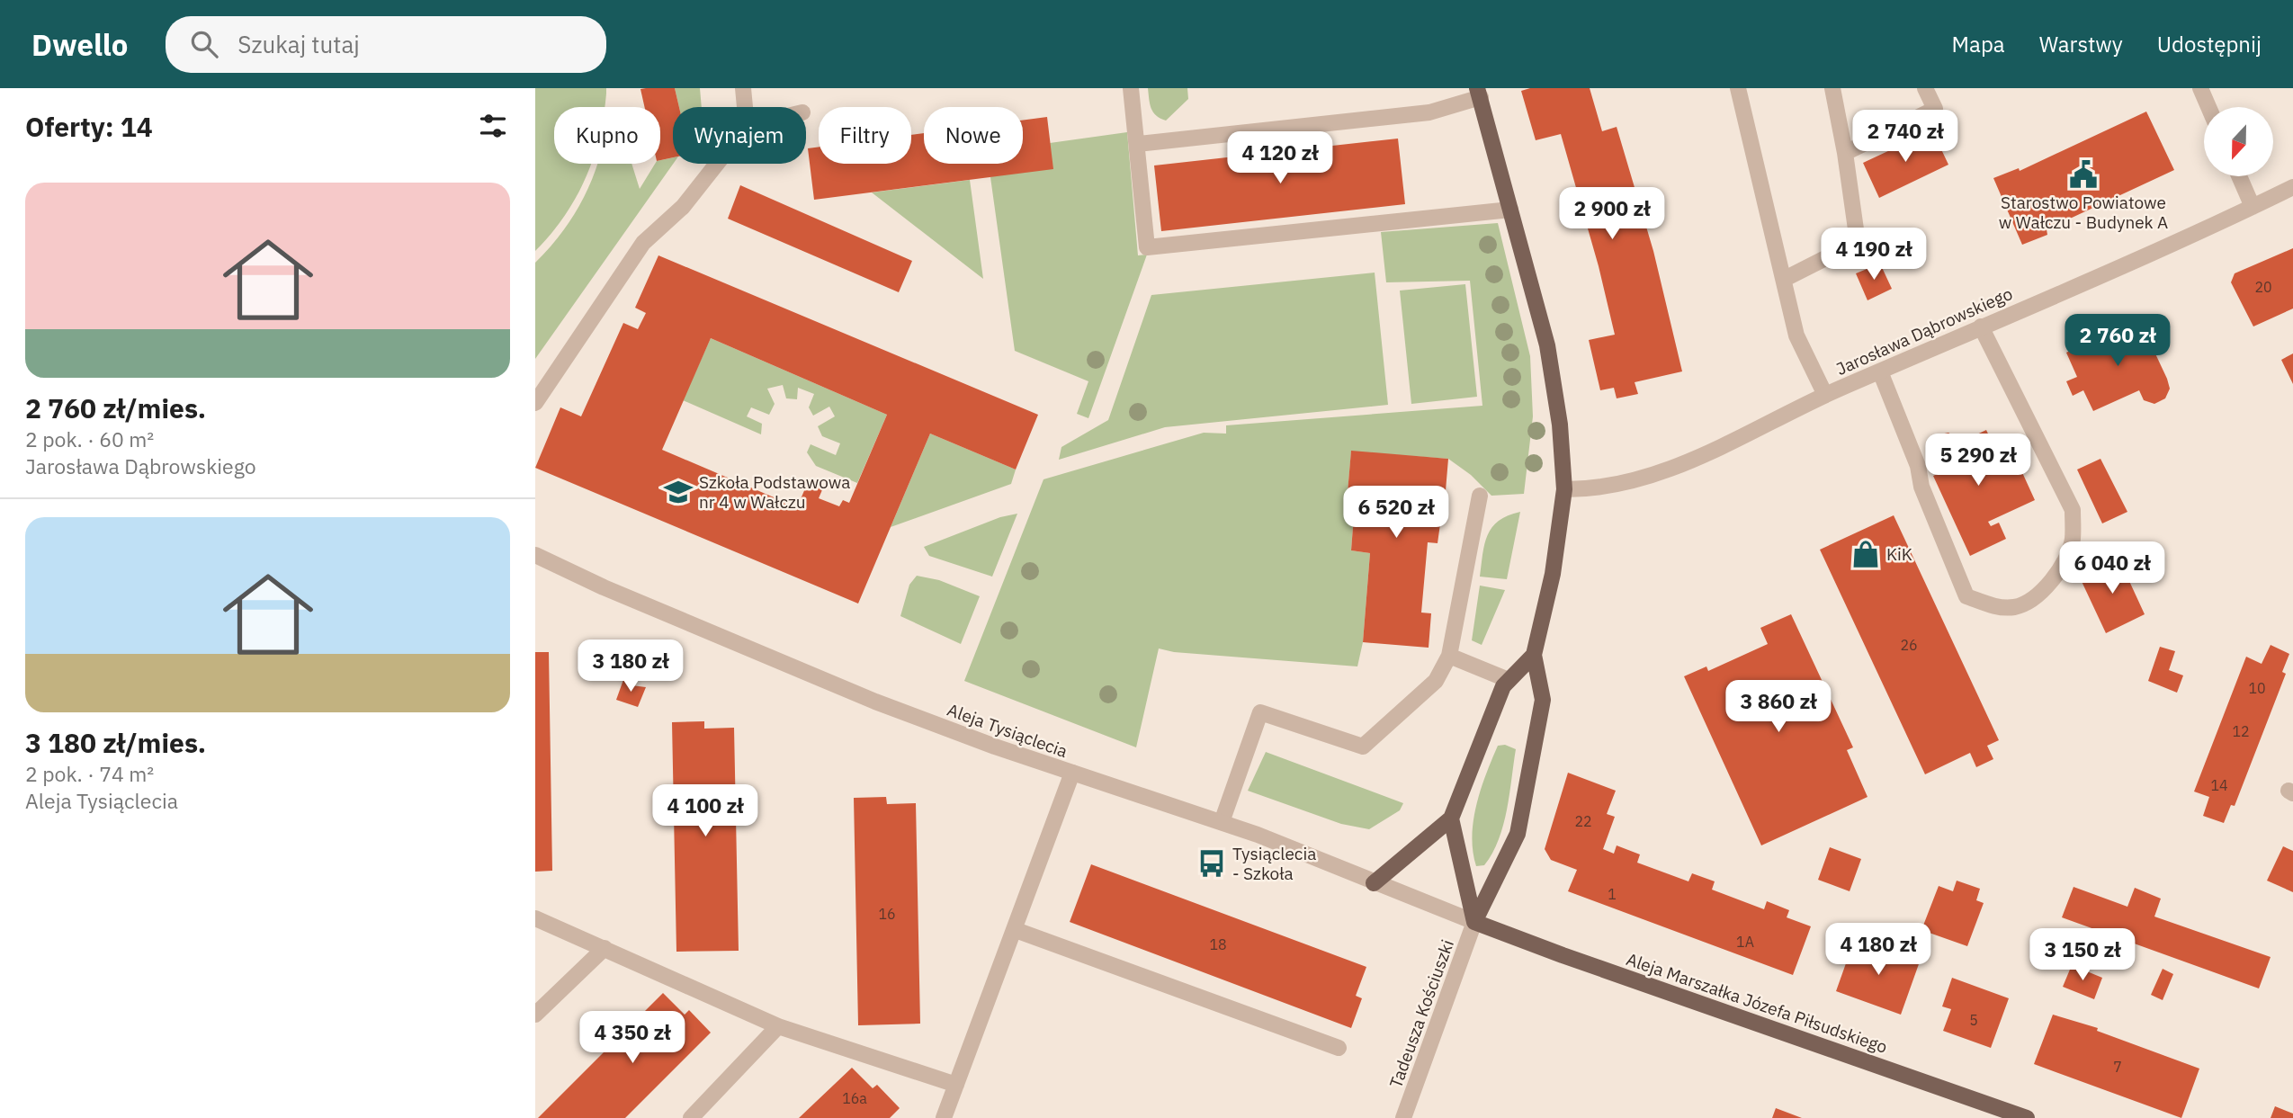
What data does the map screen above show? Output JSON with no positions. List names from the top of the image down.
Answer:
{
  "streets": {
    "main road": ["Aleja Marszałka Józefa Piłsudskiego", "Tadeusza Kościuszki"],
    "street": ["Jarosława Dąbrowskiego", "Aleja Tysiąclecia"]
  },
  "crossings": [
    ["Jarosława Dąbrowskiego", "Tadeusza Kościuszki"],
    ["Aleja Tysiąclecia", "Aleja Marszałka Józefa Piłsudskiego"],
    ["Aleja Tysiąclecia", "Tadeusza Kościuszki"],
    ["Aleja Marszałka Józefa Piłsudskiego", "Tadeusza Kościuszki"]
  ],
  "places": {
    "public building": ["Starostwo Powiatowe w Wałczu - Budynek A"],
    "school or university": ["Szkoła Podstawowa nr 4 w Wałczu"],
    "shop": ["KiK"],
    "bus stop": ["Tysiąclecia - Szkoła"]
  },
  "house_numbers": [
    "20",
    "26",
    "10",
    "12",
    "14",
    "22",
    "1",
    "16",
    "1A",
    "18",
    "5",
    "7",
    "16a"
  ],
  "north": "bottom",
  "page": {
    "header": "Dwello",
    "search": "Szukaj tutaj",
    "nav": ["Mapa", "Warstwy", "Udostępnij"],
    "heading": "Oferty: 14",
    "chip": [
      "Kupno",
      "Wynajem",
      "Filtry",
      "Nowe"
    ],
    "price": [
      "2 740 zł",
      "4 120 zł",
      "2 900 zł",
      "4 190 zł",
      "2 760 zł",
      "5 290 zł",
      "6 520 zł",
      "6 040 zł",
      "3 180 zł",
      "3 860 zł",
      "4 100 zł",
      "4 180 zł",
      "3 150 zł",
      "4 350 zł"
    ],
    "list": [
      {
        "name": "2 760 zł/mies.",
        "note": "2 pok. · 60 m² · Jarosława Dąbrowskiego"
      },
      {
        "name": "3 180 zł/mies.",
        "note": "2 pok. · 74 m² · Aleja Tysiąclecia"
      }
    ]
  }
}
